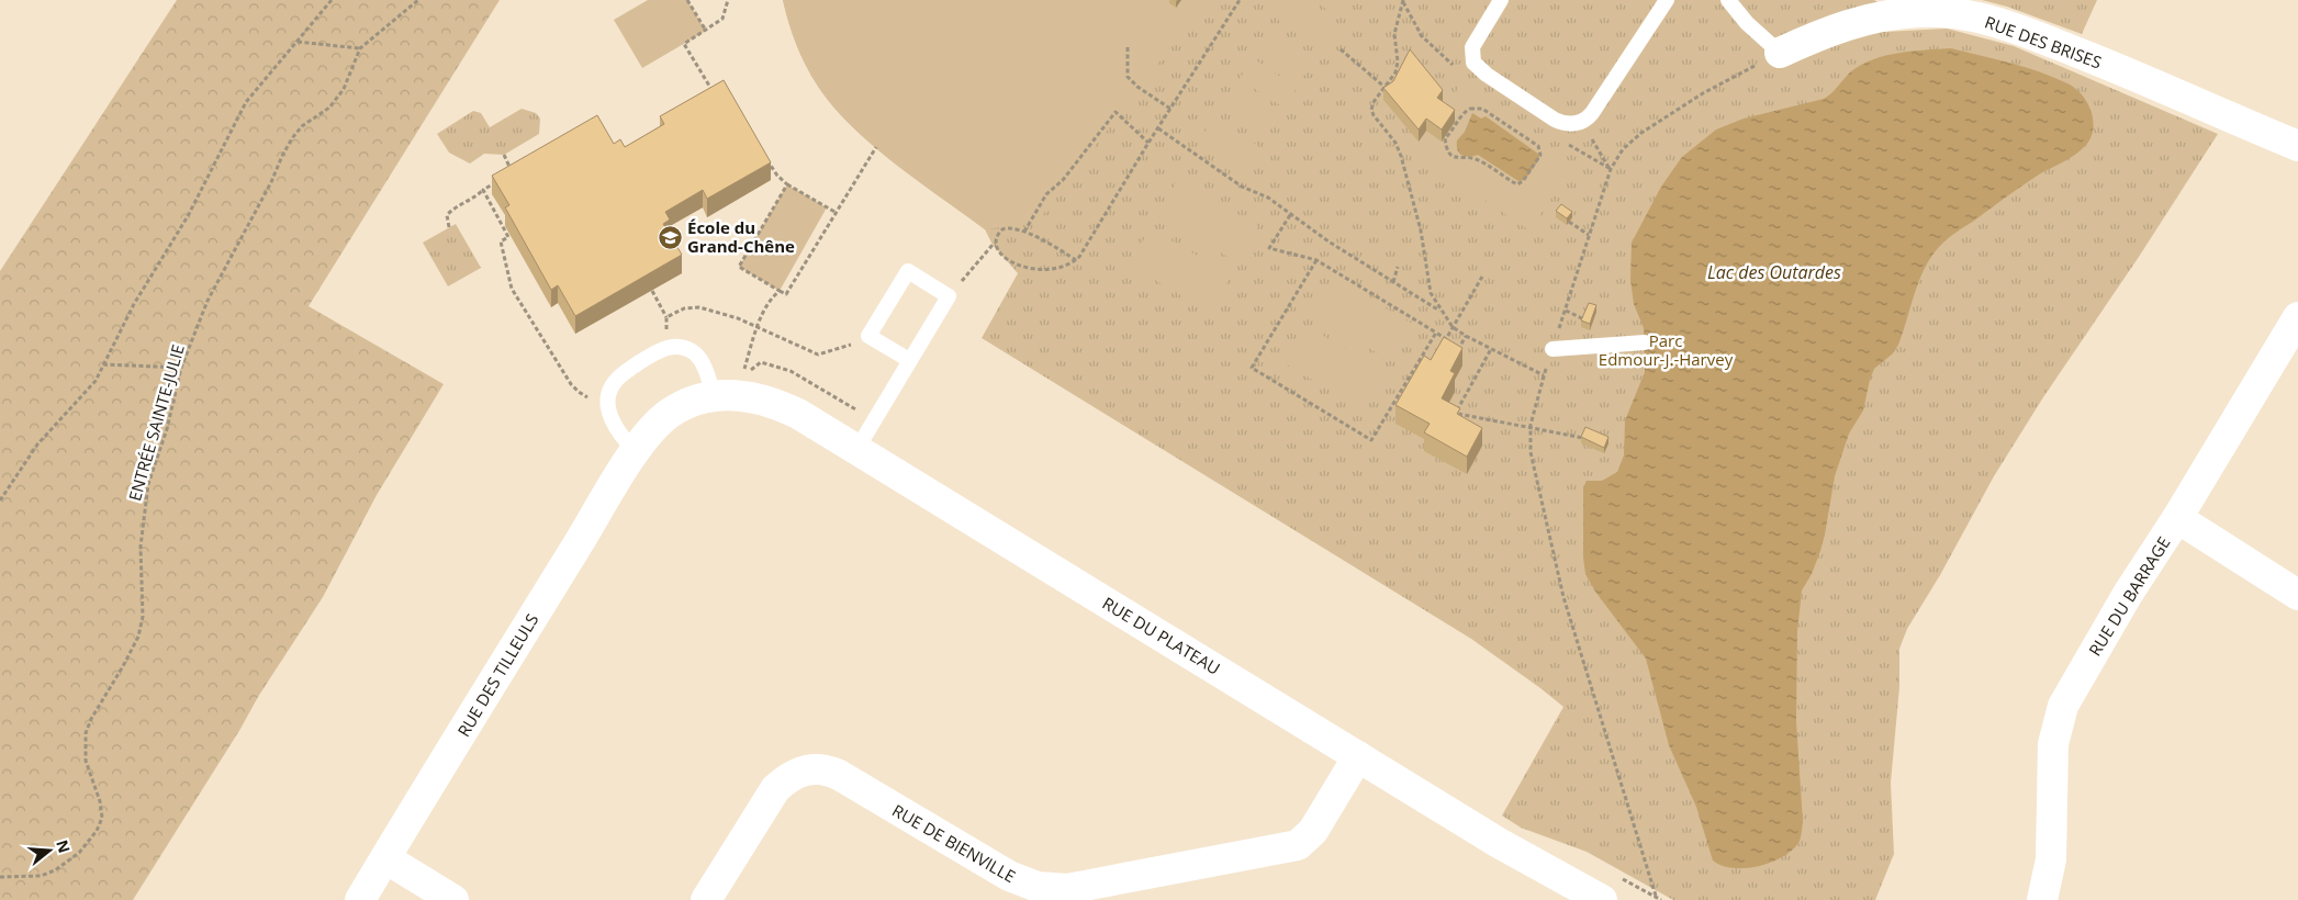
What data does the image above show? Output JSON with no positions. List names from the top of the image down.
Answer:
{
  "streets": {
    "street": [
      "RUE DES BRISES",
      "RUE DU BARRAGE",
      "RUE DU PLATEAU",
      "RUE DES TILLEULS",
      "RUE DE BIENVILLE"
    ],
    "path": ["ENTRÉE SAINTE-JULIE"]
  },
  "crossings": [
    ["RUE DU PLATEAU", "RUE DES TILLEULS"],
    ["RUE DU PLATEAU", "RUE DE BIENVILLE"]
  ],
  "water": ["Lac des Outardes"],
  "parks": ["Parc Edmour-J.-Harvey"],
  "places": {
    "school or university": ["École du Grand-Chêne"]
  },
  "north": "right"
}
